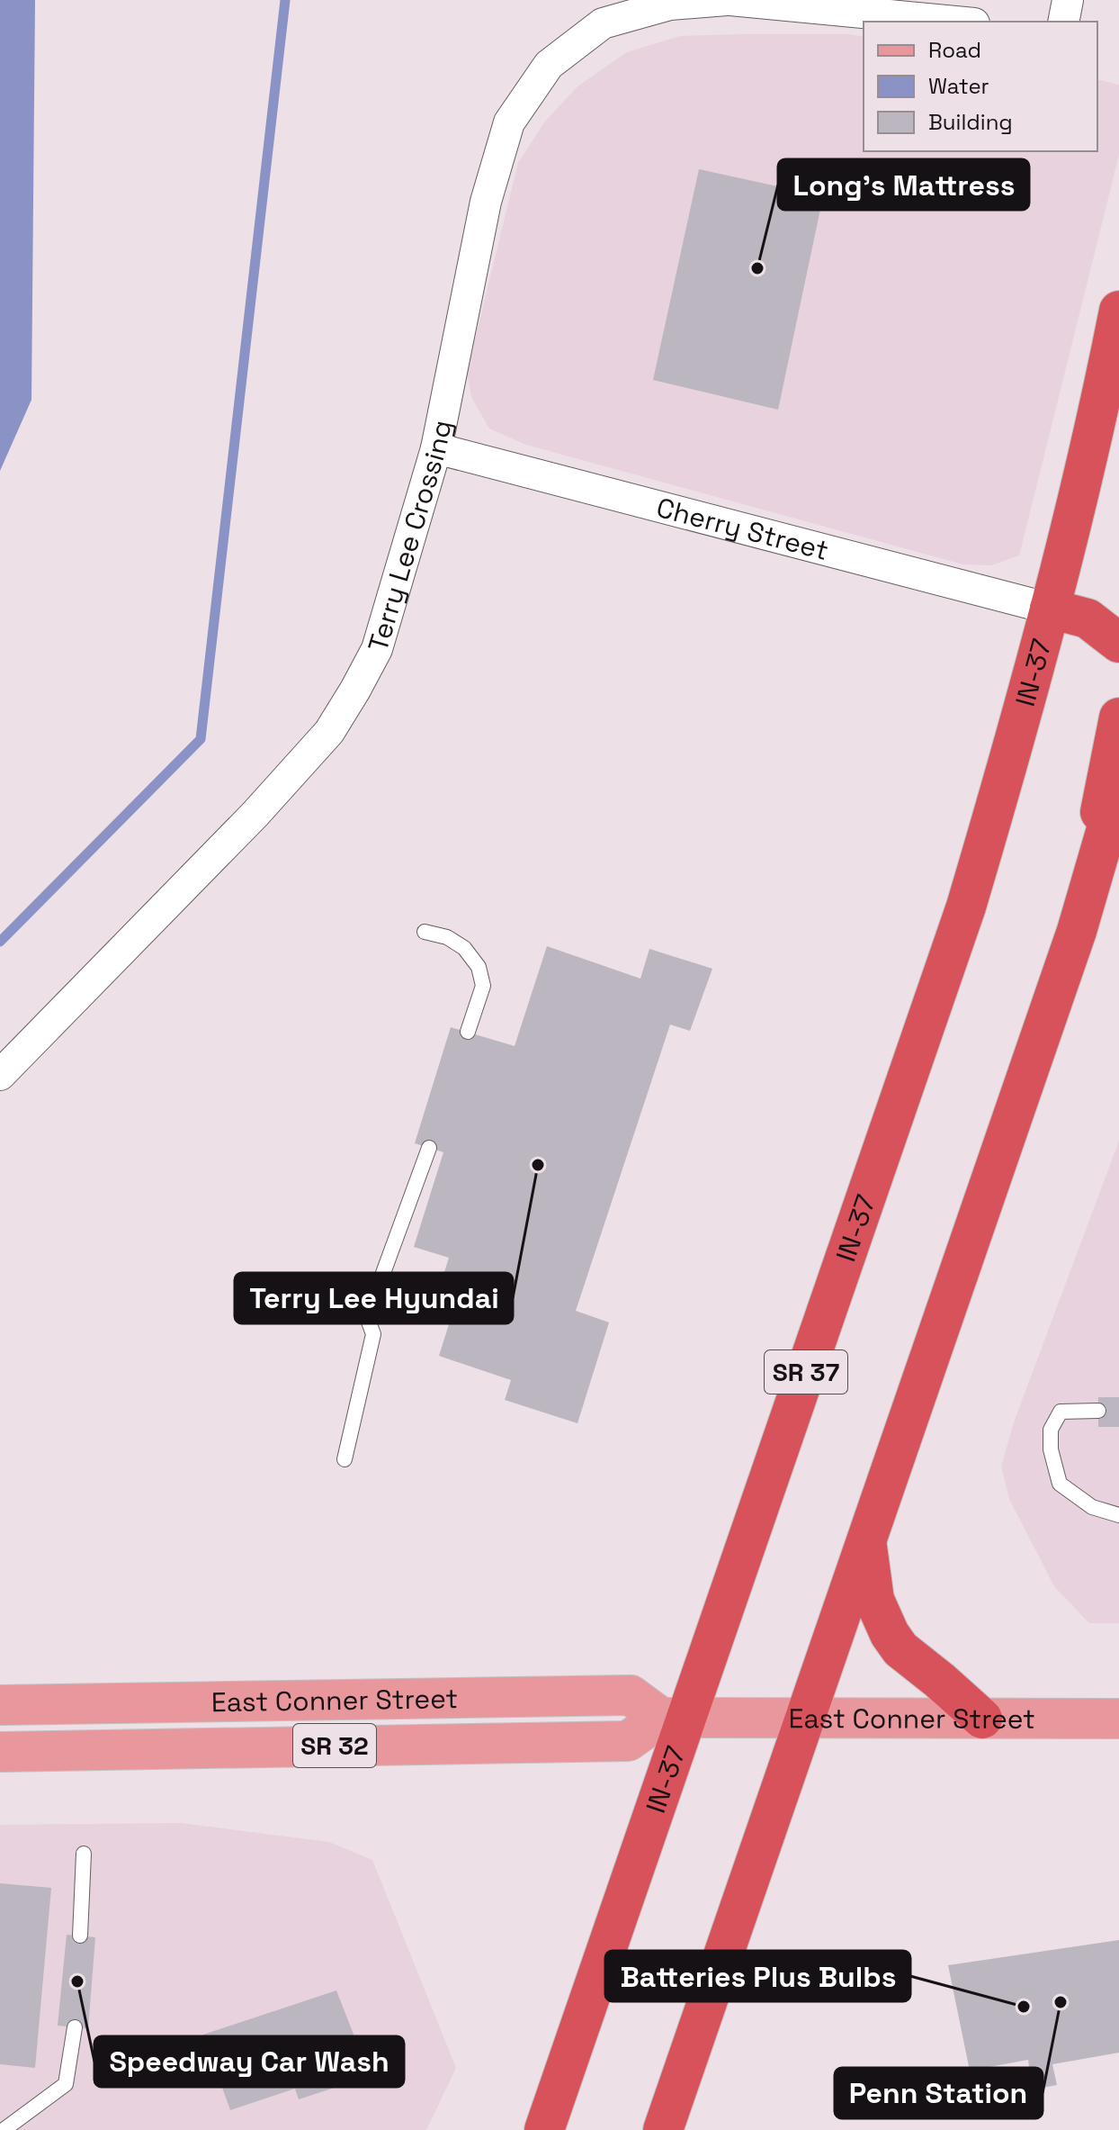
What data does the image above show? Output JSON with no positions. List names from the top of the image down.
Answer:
{
  "streets": {
    "highway": ["IN-37", "SR 37"],
    "main road": ["East Conner Street", "SR 32"],
    "street": ["Cherry Street", "Terry Lee Crossing"]
  },
  "crossings": [
    ["Cherry Street", "Terry Lee Crossing"],
    ["Cherry Street", "IN-37"],
    ["IN-37", "East Conner Street"]
  ],
  "places": [
    "Long's Mattress",
    "Terry Lee Hyundai",
    "Speedway Car Wash",
    "Penn Station",
    "Batteries Plus Bulbs"
  ],
  "legend": ["Road", "Water", "Building"]
}
